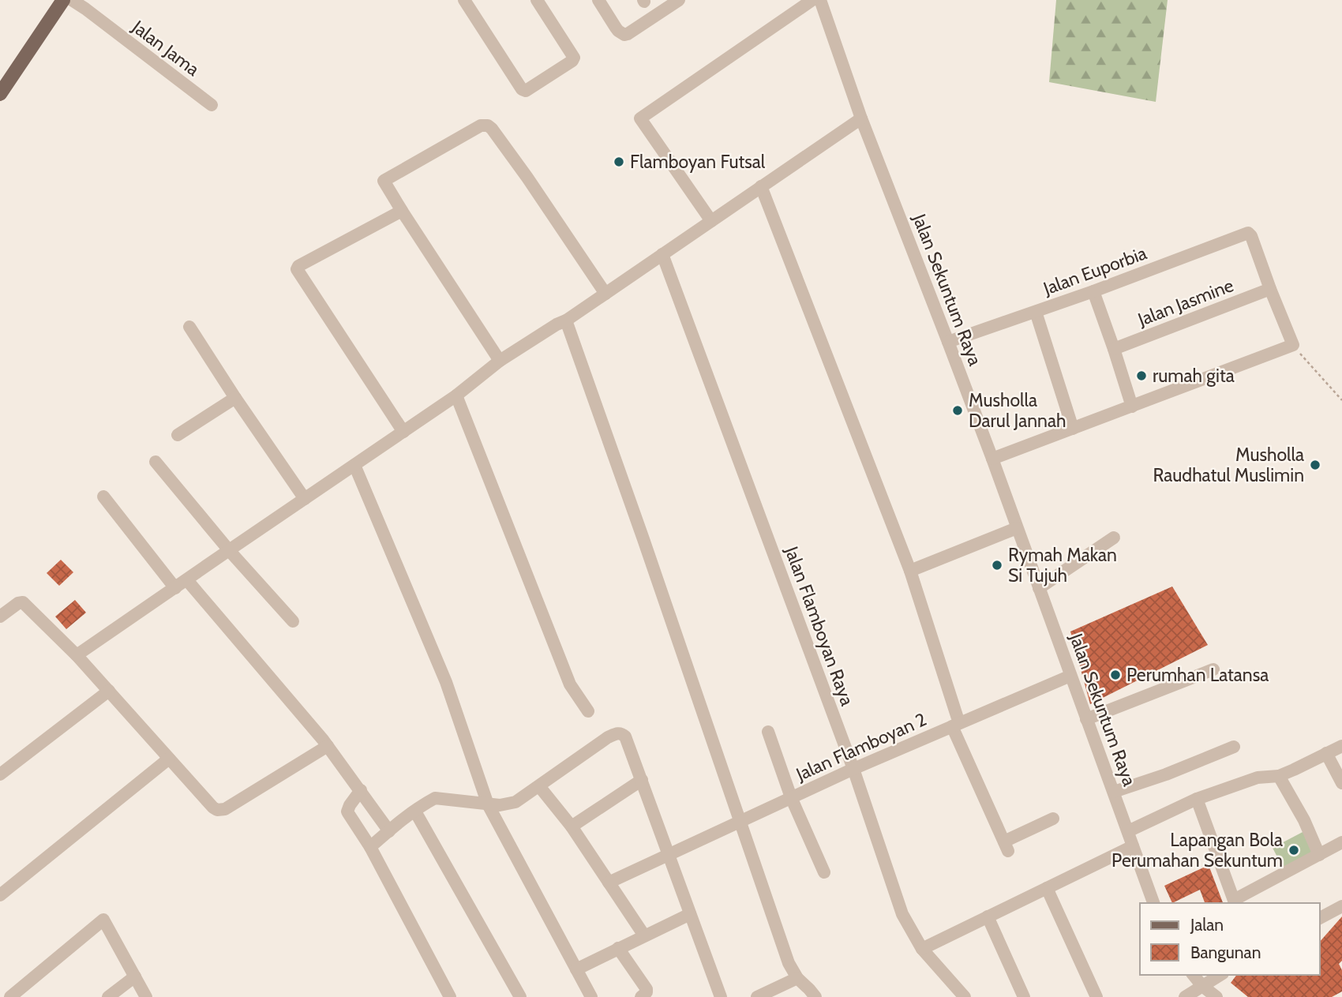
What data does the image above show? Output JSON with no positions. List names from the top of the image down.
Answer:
{
  "streets": {
    "street": [
      "Jalan Jama",
      "Jalan Euporbia",
      "Jalan Sekuntum Raya",
      "Jalan Jasmine",
      "Jalan Flamboyan Raya",
      "Jalan Flamboyan 2"
    ]
  },
  "crossings": [
    ["Jalan Euporbia", "Jalan Sekuntum Raya"],
    ["Jalan Euporbia", "Jalan Jasmine"],
    ["Jalan Sekuntum Raya", "Jalan Flamboyan 2"],
    ["Jalan Flamboyan Raya", "Jalan Flamboyan 2"]
  ],
  "places": [
    "Flamboyan Futsal",
    "rumah gita",
    "Musholla Darul Jannah",
    "Musholla Raudhatul Muslimin",
    "Rymah Makan Si Tujuh",
    "Perumhan Latansa",
    "Lapangan Bola Perumahan Sekuntum"
  ],
  "legend": ["Jalan", "Bangunan"]
}
